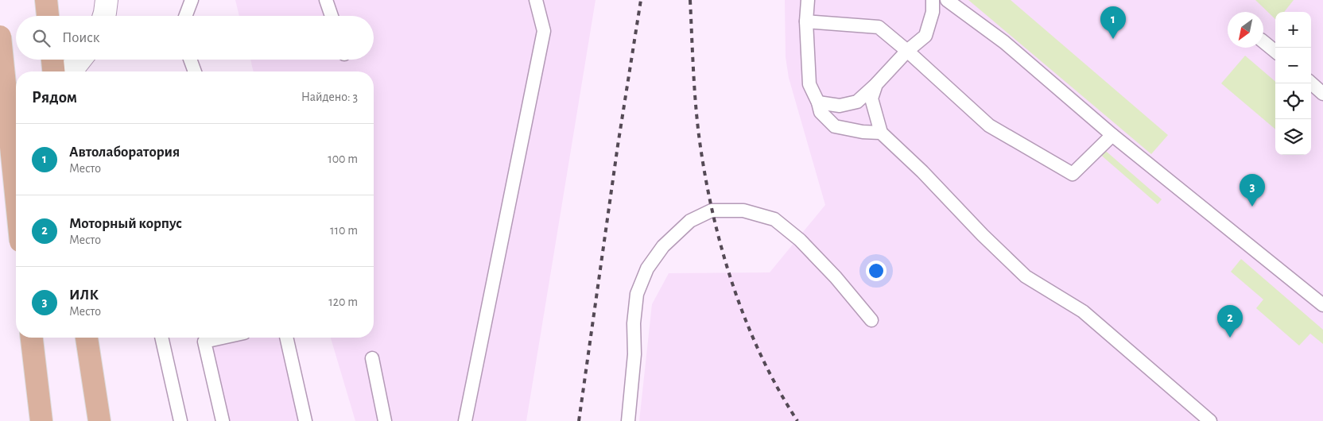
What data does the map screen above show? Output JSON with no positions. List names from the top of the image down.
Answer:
{
  "north": "bottom left",
  "page": {
    "pins": ["1", "3", "2"],
    "map_buttons": ["+", "−"],
    "search": "Поиск",
    "heading": ["Рядом", "Найдено: 3"],
    "list": [
      {
        "mark": "1",
        "name": "Автолаборатория",
        "note": "Место",
        "value": "100 m"
      },
      {
        "mark": "2",
        "name": "Моторный корпус",
        "note": "Место",
        "value": "110 m"
      },
      {
        "mark": "3",
        "name": "ИЛК",
        "note": "Место",
        "value": "120 m"
      }
    ]
  }
}
